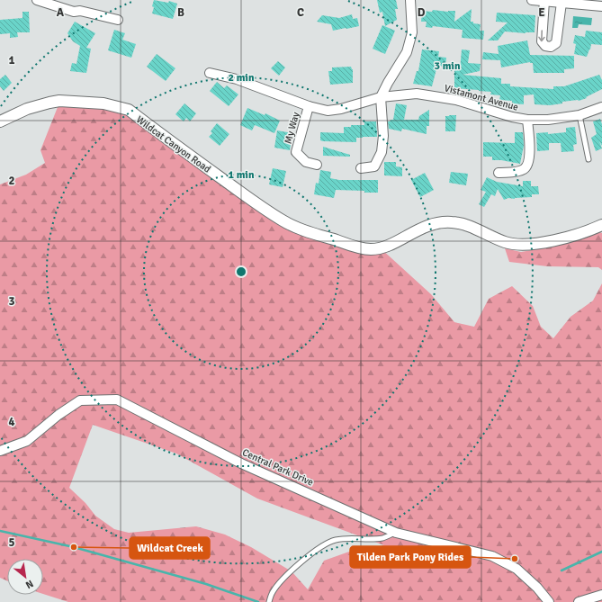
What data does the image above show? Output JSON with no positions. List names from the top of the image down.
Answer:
{
  "streets": {
    "street": [
      "Vistamont Avenue",
      "My Way",
      "Wildcat Canyon Road",
      "Central Park Drive"
    ]
  },
  "crossings": [
    ["Vistamont Avenue", "My Way"]
  ],
  "places": ["Wildcat Creek", "Tilden Park Pony Rides"],
  "north": "bottom right",
  "grid": {
    "columns": [
      "A",
      "B",
      "C",
      "D",
      "E"
    ],
    "rows": [
      "1",
      "2",
      "3",
      "4",
      "5"
    ]
  },
  "rings": ["3 min", "2 min", "1 min"]
}
